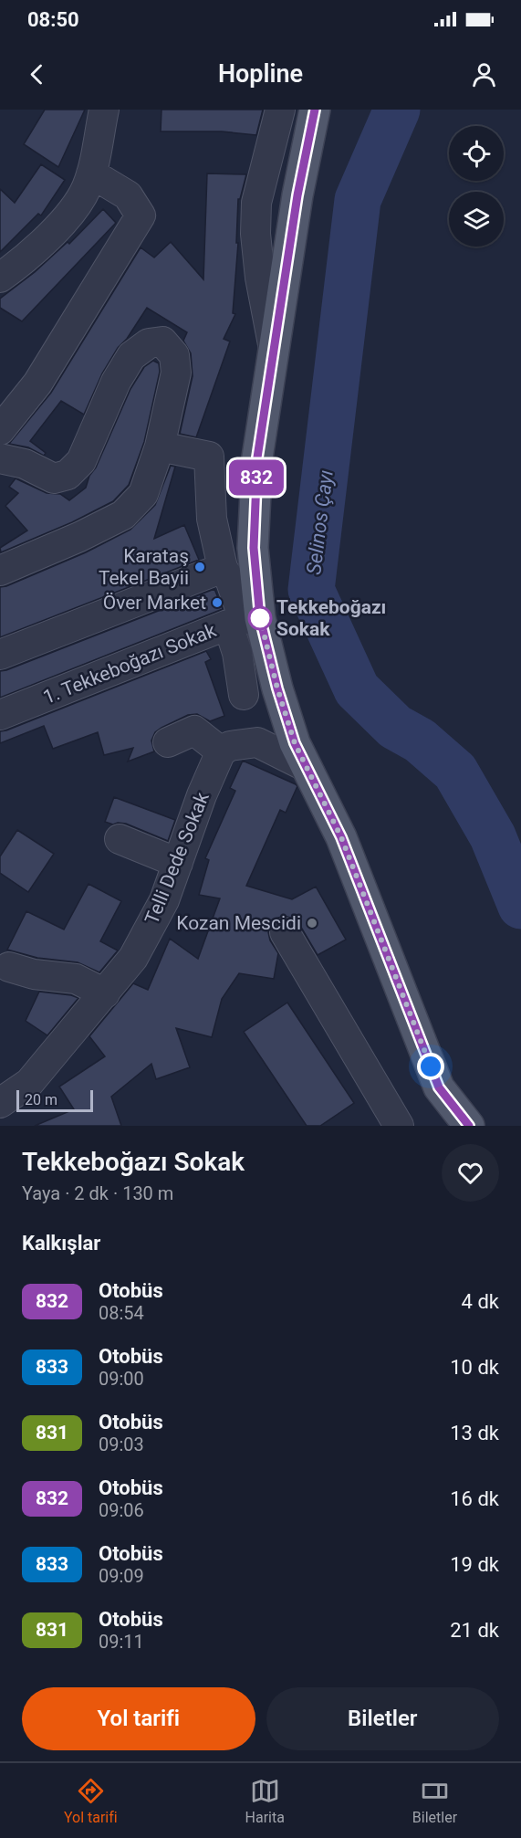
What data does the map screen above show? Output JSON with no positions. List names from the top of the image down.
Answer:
{
  "streets": {
    "street": ["1. Tekkeboğazı Sokak", "Telli Dede Sokak"]
  },
  "water": ["Selinos Çayı"],
  "places": [
    "Karataş Tekel Bayii",
    "Över Market",
    "Tekkeboğazı Sokak",
    "Kozan Mescidi"
  ],
  "lines": ["bus line 832"],
  "scale_bar": "20 m",
  "page": {
    "status": "08:50",
    "header": "Hopline",
    "on_map": "832",
    "scale": "20 m",
    "heading": [
      ["Tekkeboğazı Sokak", "Yaya · 2 dk · 130 m"],
      "Kalkışlar"
    ],
    "list": [
      {
        "mark": "832",
        "name": "Otobüs",
        "note": "08:54",
        "value": "4 dk"
      },
      {
        "mark": "833",
        "name": "Otobüs",
        "note": "09:00",
        "value": "10 dk"
      },
      {
        "mark": "831",
        "name": "Otobüs",
        "note": "09:03",
        "value": "13 dk"
      },
      {
        "mark": "832",
        "name": "Otobüs",
        "note": "09:06",
        "value": "16 dk"
      },
      {
        "mark": "833",
        "name": "Otobüs",
        "note": "09:09",
        "value": "19 dk"
      },
      {
        "mark": "831",
        "name": "Otobüs",
        "note": "09:11",
        "value": "21 dk"
      }
    ],
    "buttons": ["Yol tarifi", "Biletler"],
    "tabs": ["Yol tarifi", "Harita", "Biletler"]
  }
}
